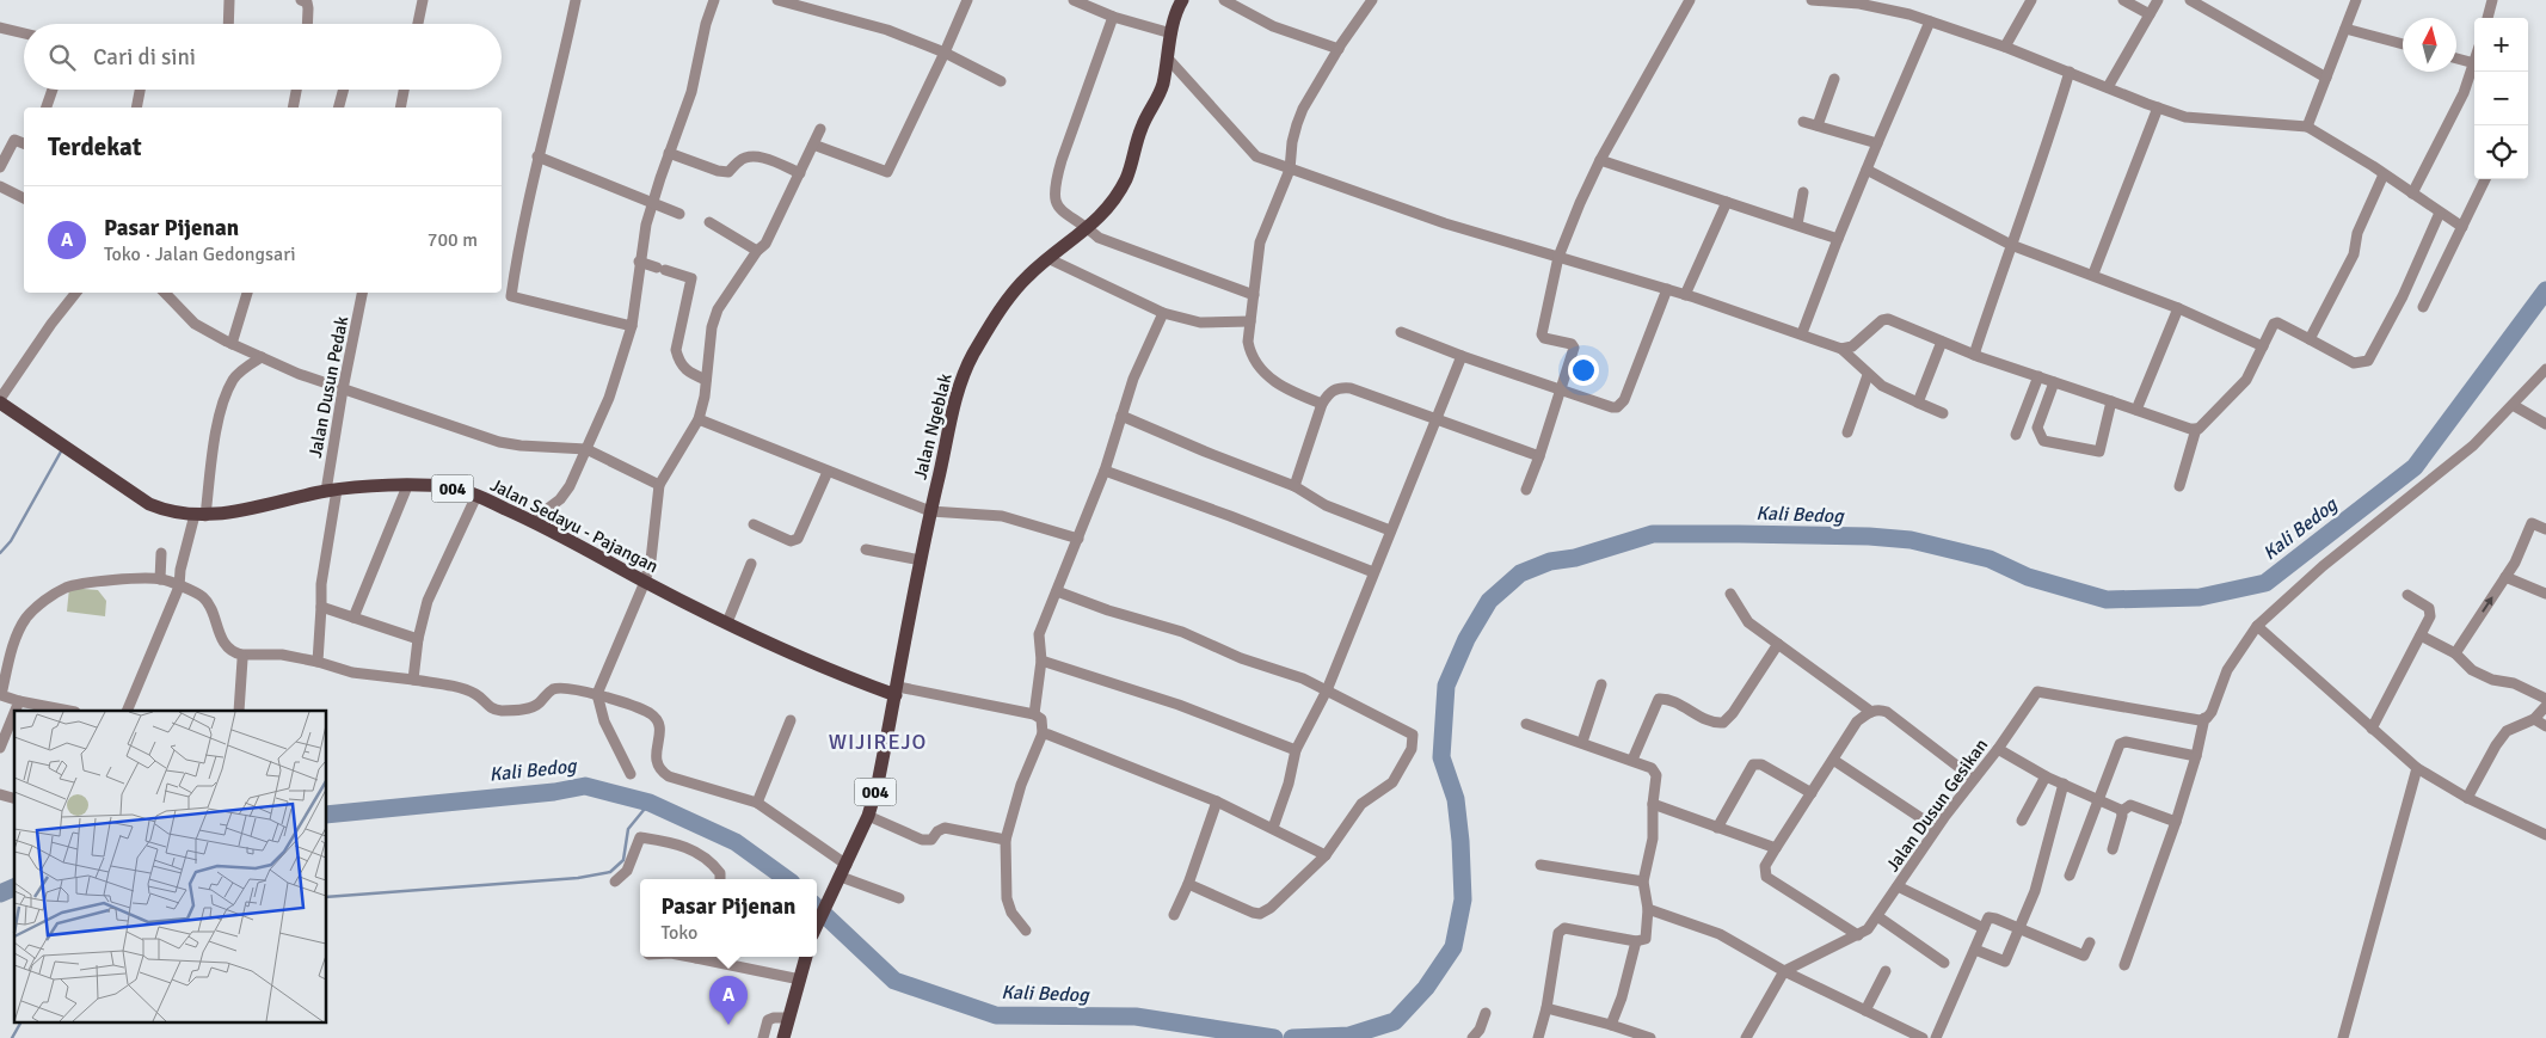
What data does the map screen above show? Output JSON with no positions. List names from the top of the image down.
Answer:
{
  "streets": {
    "main road": ["Jalan Ngeblak", "004", "Jalan Sedayu - Pajangan"],
    "street": ["Jalan Dusun Pedak", "Jalan Dusun Gesikan"]
  },
  "crossings": [
    ["Jalan Dusun Pedak", "Jalan Sedayu - Pajangan"],
    ["Jalan Ngeblak", "004"],
    ["Jalan Ngeblak", "Jalan Sedayu - Pajangan"]
  ],
  "districts": ["WIJIREJO"],
  "water": ["Kali Bedog"],
  "north": "top",
  "page": {
    "map_buttons": ["+", "−"],
    "search": "Cari di sini",
    "heading": "Terdekat",
    "list": [
      {
        "mark": "A",
        "name": "Pasar Pijenan",
        "note": "Toko · Jalan Gedongsari",
        "value": "700 m"
      }
    ],
    "popup": ["Pasar Pijenan", "Toko"],
    "pins": "A"
  }
}
